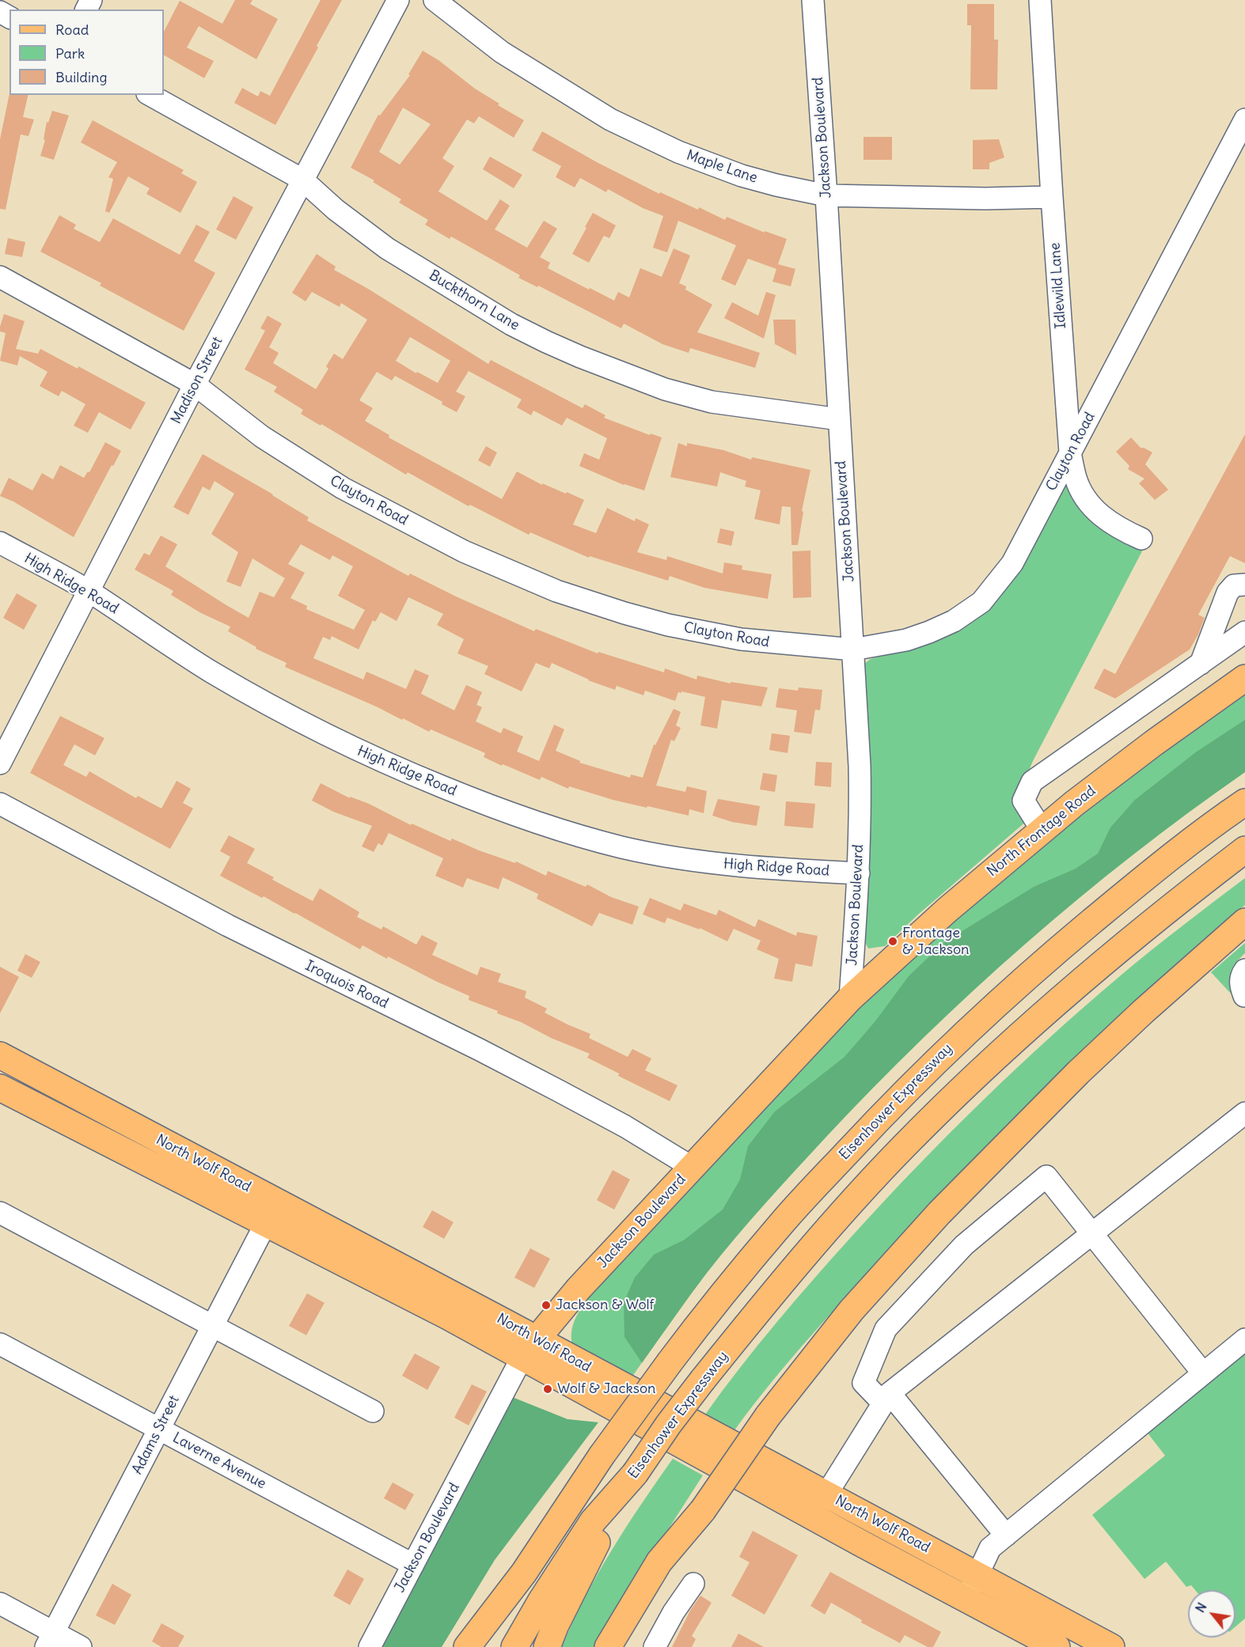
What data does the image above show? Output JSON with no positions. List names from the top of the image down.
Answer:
{
  "streets": {
    "main road": [
      "Jackson Boulevard",
      "North Frontage Road",
      "Eisenhower Expressway",
      "North Wolf Road"
    ],
    "street": [
      "Maple Lane",
      "Idlewild Lane",
      "Buckthorn Lane",
      "Madison Street",
      "Clayton Road",
      "High Ridge Road",
      "Iroquois Road",
      "Adams Street",
      "Laverne Avenue"
    ]
  },
  "crossings": [
    ["Jackson Boulevard", "Maple Lane"],
    ["Jackson Boulevard", "Buckthorn Lane"],
    ["Jackson Boulevard", "Clayton Road"],
    ["Jackson Boulevard", "High Ridge Road"],
    ["Jackson Boulevard", "North Frontage Road"],
    ["Jackson Boulevard", "Iroquois Road"],
    ["Jackson Boulevard", "North Wolf Road"],
    ["Jackson Boulevard", "Laverne Avenue"],
    ["Maple Lane", "Idlewild Lane"],
    ["Idlewild Lane", "Clayton Road"],
    ["Buckthorn Lane", "Madison Street"],
    ["Madison Street", "Clayton Road"],
    ["Madison Street", "High Ridge Road"],
    ["North Wolf Road", "Adams Street"],
    ["Adams Street", "Laverne Avenue"]
  ],
  "places": ["Frontage & Jackson", "Jackson & Wolf", "Wolf & Jackson"],
  "legend": ["Road", "Park", "Building"],
  "north": "top left"
}
